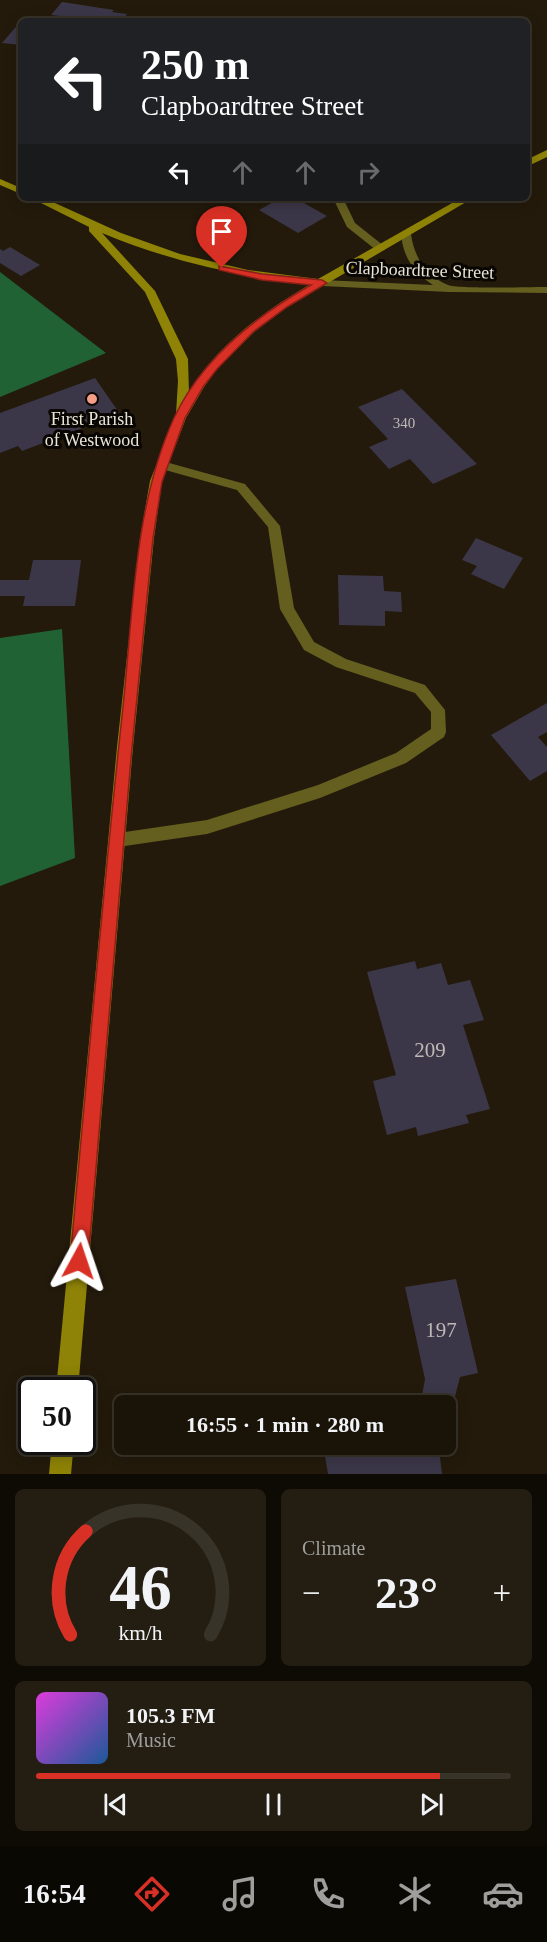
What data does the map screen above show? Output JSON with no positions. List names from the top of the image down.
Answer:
{
  "streets": {
    "main road": ["Clapboardtree Street"]
  },
  "places": ["First Parish of Westwood"],
  "house_numbers": ["340", "209", "197"],
  "page": {
    "turn": ["250 m", "Clapboardtree Street"],
    "limit": "50",
    "trip": "16:55 · 1 min · 280 m",
    "tile": "Climate",
    "heat": ["−", "23°", "+"],
    "song": ["105.3 FM", "Music"],
    "tabs": "16:54",
    "gauge": ["46", "km/h"]
  }
}
